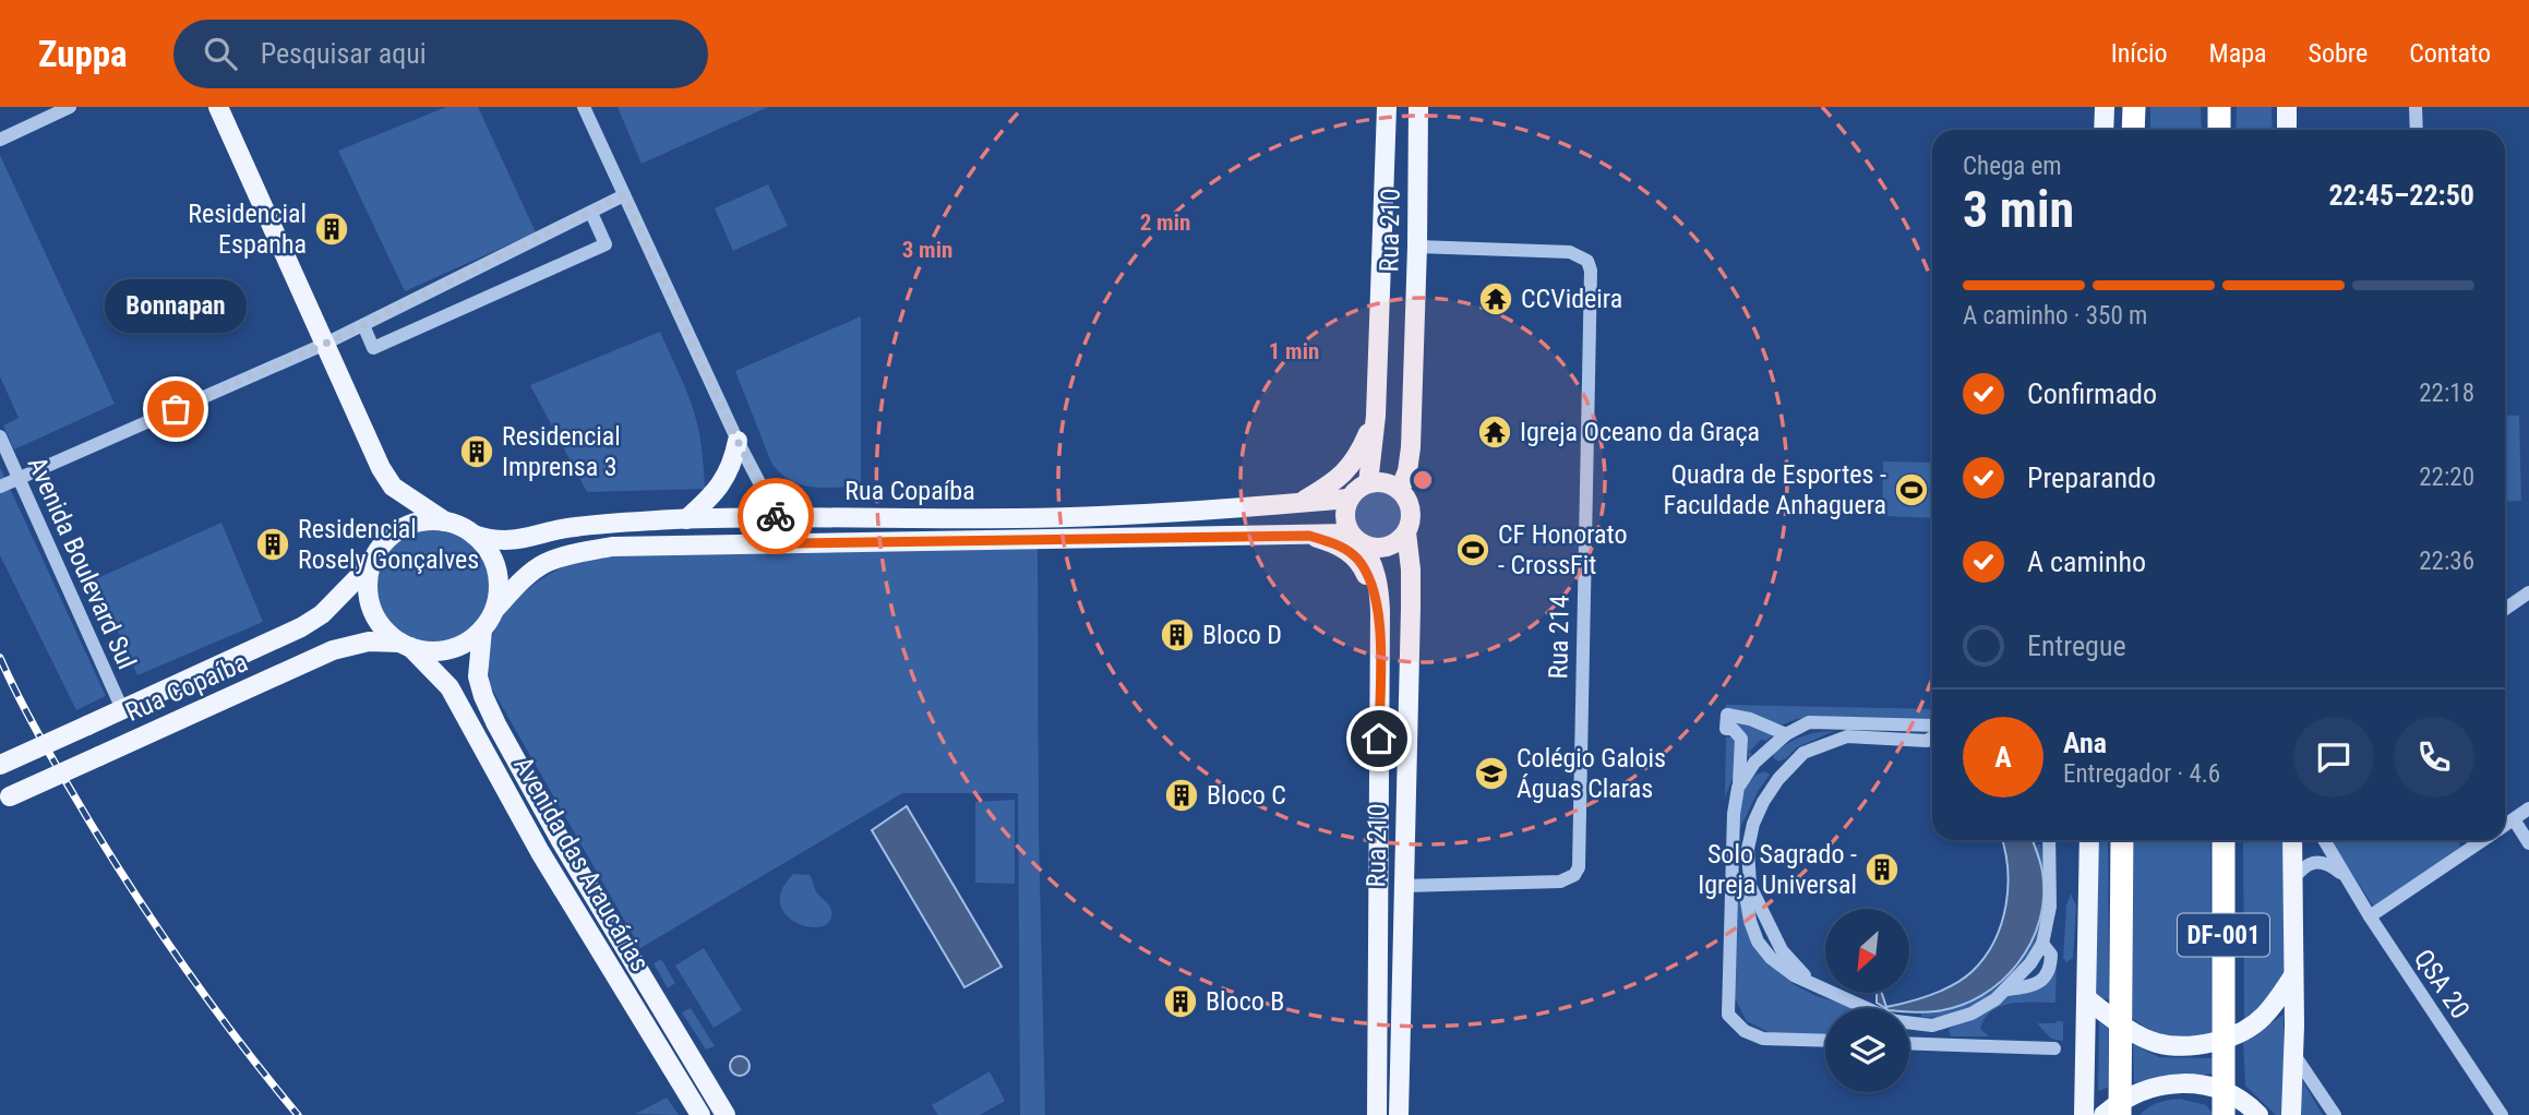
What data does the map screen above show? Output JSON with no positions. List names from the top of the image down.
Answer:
{
  "streets": {
    "highway": ["DF-001"],
    "main road": ["Rua 210", "Rua Copaíba", "Avenida das Araucárias"],
    "street": ["Avenida Boulevard Sul", "Rua 214", "QSA 20"]
  },
  "crossings": [
    ["Rua 210", "Rua Copaíba"],
    ["Rua 210", "Rua 214"],
    ["Rua Copaíba", "Avenida Boulevard Sul"],
    ["Rua Copaíba", "Avenida das Araucárias"]
  ],
  "places": {
    "building": [
      "Residencial Espanha",
      "Residencial Imprensa 3",
      "Residencial Rosely Gonçalves",
      "Bloco D",
      "Bloco C",
      "Solo Sagrado - Igreja Universal",
      "Bloco B"
    ],
    "temple": ["CCVideira", "Igreja Oceano da Graça"],
    "other": ["Bonnapan"],
    "sports": ["Quadra de Esportes - Faculdade Anhaguera", "CF Honorato - CrossFit"],
    "school or university": ["Colégio Galois Águas Claras"]
  },
  "north": "bottom left",
  "page": {
    "header": "Zuppa",
    "search": "Pesquisar aqui",
    "nav": [
      "Início",
      "Mapa",
      "Sobre",
      "Contato"
    ],
    "heading": ["3 min", "Chega em", "22:45–22:50"],
    "panel": ["Ana", "Entregador · 4.6"],
    "bar": "A caminho · 350 m",
    "bubble": "Bonnapan",
    "list": [
      ["Confirmado", "22:18"],
      ["Preparando", "22:20"],
      ["A caminho", "22:36"],
      "Entregue"
    ],
    "round": "A"
  },
  "rings": ["2 min", "3 min", "1 min"]
}
